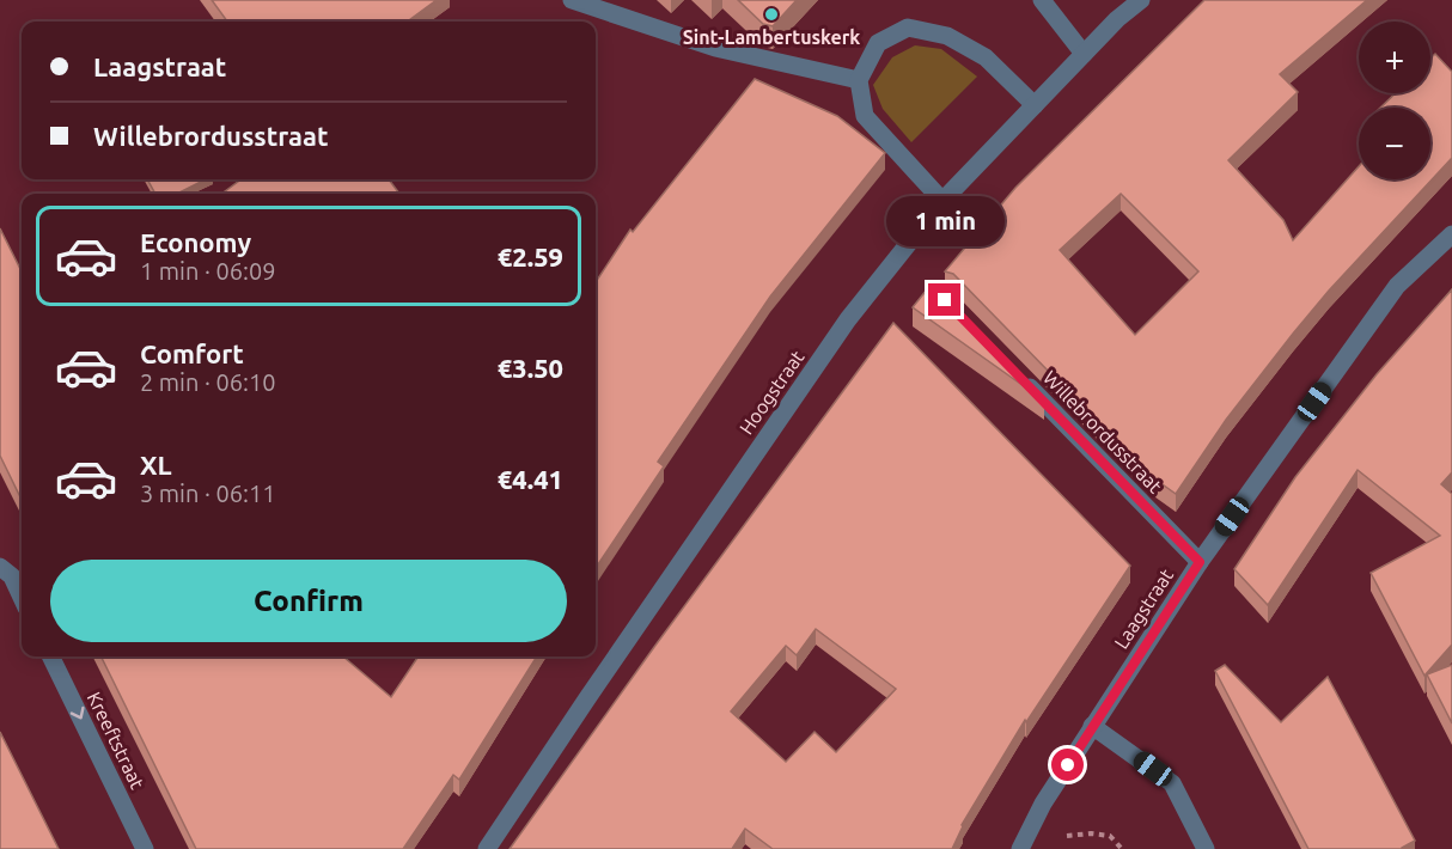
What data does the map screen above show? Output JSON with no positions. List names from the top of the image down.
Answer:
{
  "streets": {
    "street": [
      "Hoogstraat",
      "Willebrordusstraat",
      "Laagstraat",
      "Kreeftstraat"
    ]
  },
  "crossings": [
    ["Willebrordusstraat", "Laagstraat"]
  ],
  "one_way": ["Kreeftstraat"],
  "places": ["Sint-Lambertuskerk"],
  "page": {
    "map_buttons": ["+", "−"],
    "banner": ["Laagstraat", "Willebrordusstraat"],
    "bubble": "1 min",
    "list": [
      {
        "name": "Economy",
        "note": "1 min · 06:09",
        "value": "€2.59"
      },
      {
        "name": "Comfort",
        "note": "2 min · 06:10",
        "value": "€3.50"
      },
      {
        "name": "XL",
        "note": "3 min · 06:11",
        "value": "€4.41"
      }
    ],
    "buttons": "Confirm"
  }
}
